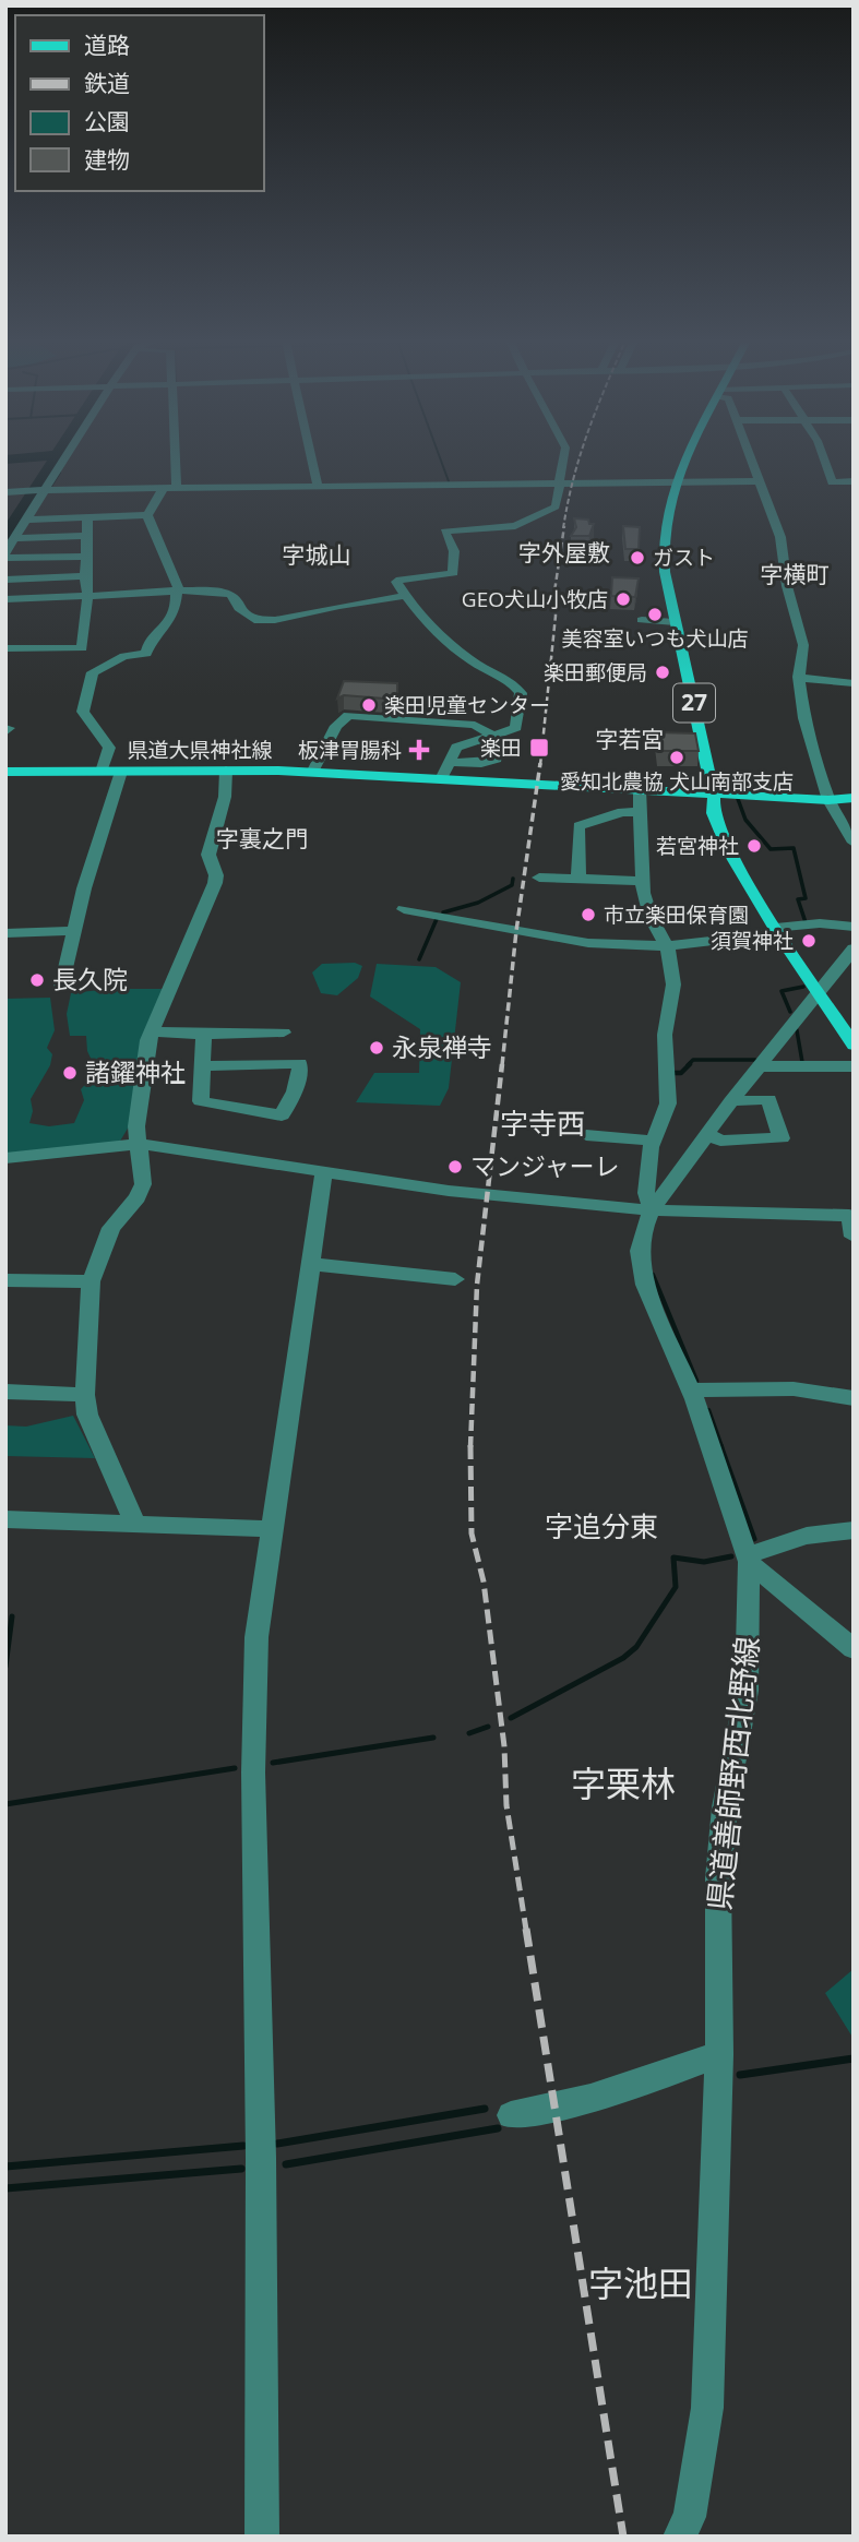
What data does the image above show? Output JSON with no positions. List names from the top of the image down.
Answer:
{
  "streets": {
    "main road": ["27", "県道大県神社線"],
    "street": ["県道善師野西北野線"]
  },
  "crossings": [
    ["27", "県道大県神社線"],
    ["27", "県道善師野西北野線"]
  ],
  "districts": [
    "字外屋敷",
    "字城山",
    "字横町",
    "字若宮",
    "字裏之門",
    "字寺西",
    "字追分東",
    "字栗林",
    "字池田"
  ],
  "places": {
    "other": [
      "ガスト",
      "GEO犬山小牧店",
      "美容室いつも犬山店",
      "楽田郵便局",
      "楽田児童センター",
      "愛知北農協 犬山南部支店",
      "若宮神社",
      "市立楽田保育園",
      "須賀神社",
      "長久院",
      "永泉禅寺",
      "諸鑃神社",
      "マンジャーレ"
    ],
    "transit": ["楽田"],
    "health": ["板津胃腸科"]
  },
  "legend": [
    "道路",
    "鉄道",
    "公園",
    "建物"
  ]
}
